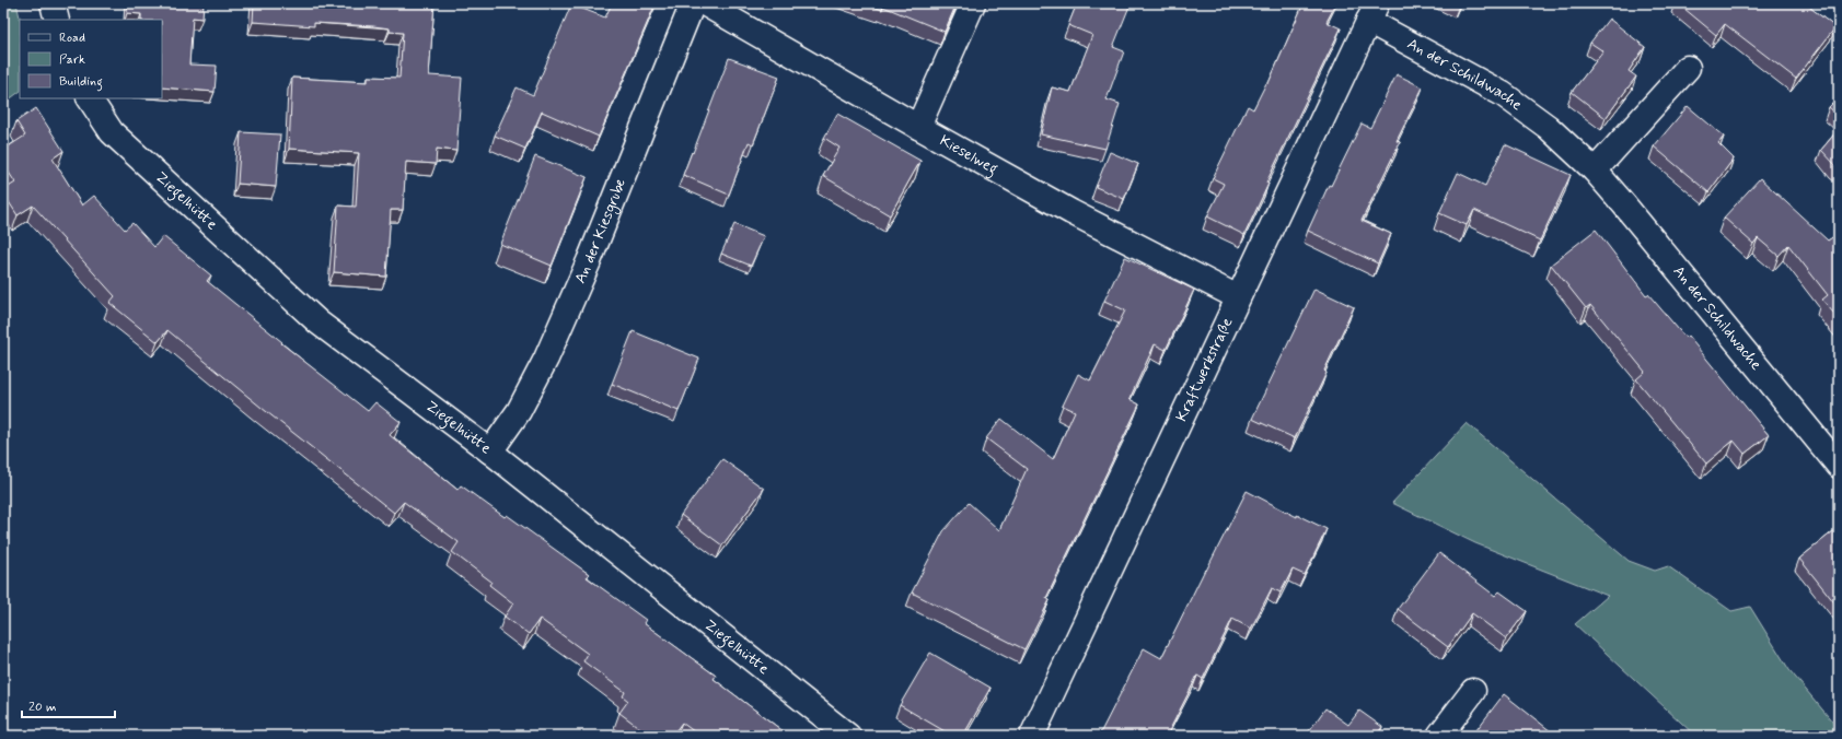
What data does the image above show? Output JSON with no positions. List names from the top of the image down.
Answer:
{
  "streets": {
    "street": [
      "An der Schildwache",
      "Kieselweg",
      "Ziegelhütte",
      "An der Kiesgrube",
      "Kraftwerkstraße"
    ]
  },
  "crossings": [
    ["An der Schildwache", "Kraftwerkstraße"],
    ["Kieselweg", "Kraftwerkstraße"],
    ["Ziegelhütte", "An der Kiesgrube"]
  ],
  "legend": ["Road", "Park", "Building"],
  "scale_bar": "20 m"
}
